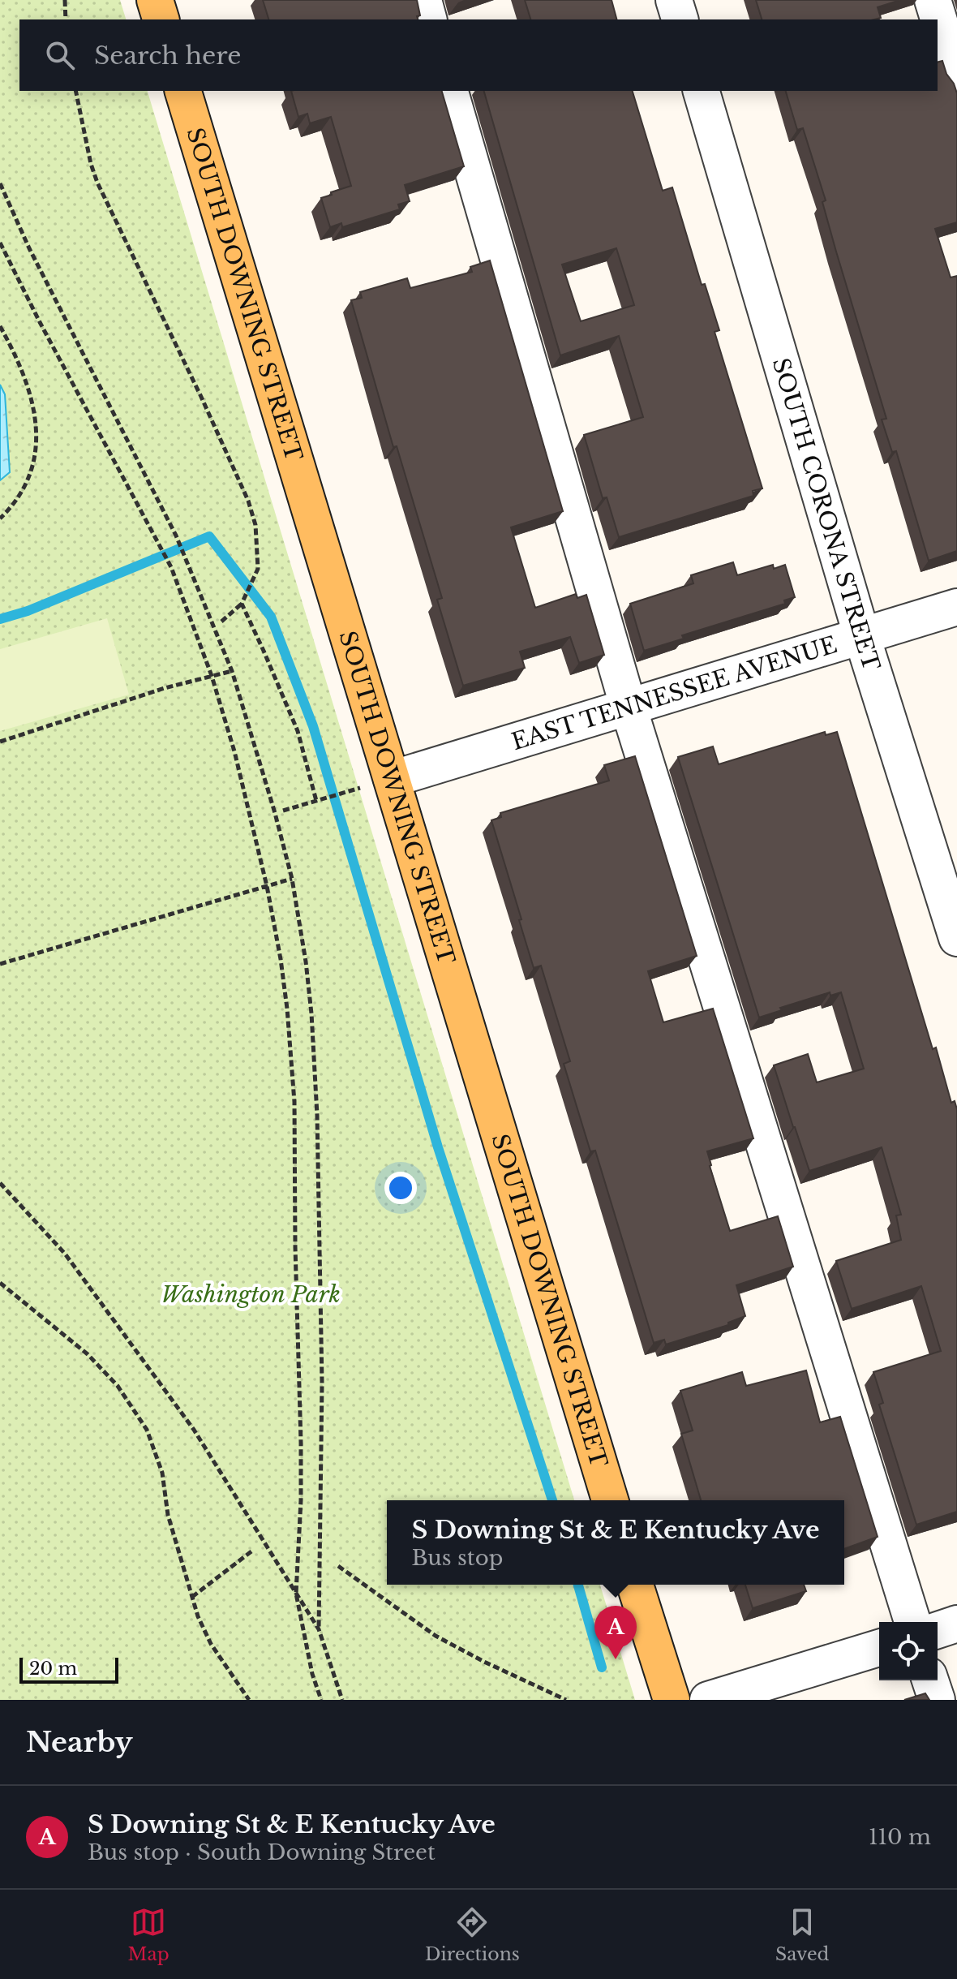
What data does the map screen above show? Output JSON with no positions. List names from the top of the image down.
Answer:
{
  "streets": {
    "main road": ["SOUTH DOWNING STREET"],
    "street": ["SOUTH CORONA STREET", "EAST TENNESSEE AVENUE"]
  },
  "crossings": [
    ["SOUTH DOWNING STREET", "EAST TENNESSEE AVENUE"],
    ["SOUTH CORONA STREET", "EAST TENNESSEE AVENUE"]
  ],
  "parks": ["Washington Park"],
  "scale_bar": "20 m",
  "page": {
    "search": "Search here",
    "popup": ["S Downing St & E Kentucky Ave", "Bus stop"],
    "pins": "A",
    "scale": "20 m",
    "heading": "Nearby",
    "list": [
      {
        "mark": "A",
        "name": "S Downing St & E Kentucky Ave",
        "note": "Bus stop · South Downing Street",
        "value": "110 m"
      }
    ],
    "nav": ["Map", "Directions", "Saved"]
  }
}
